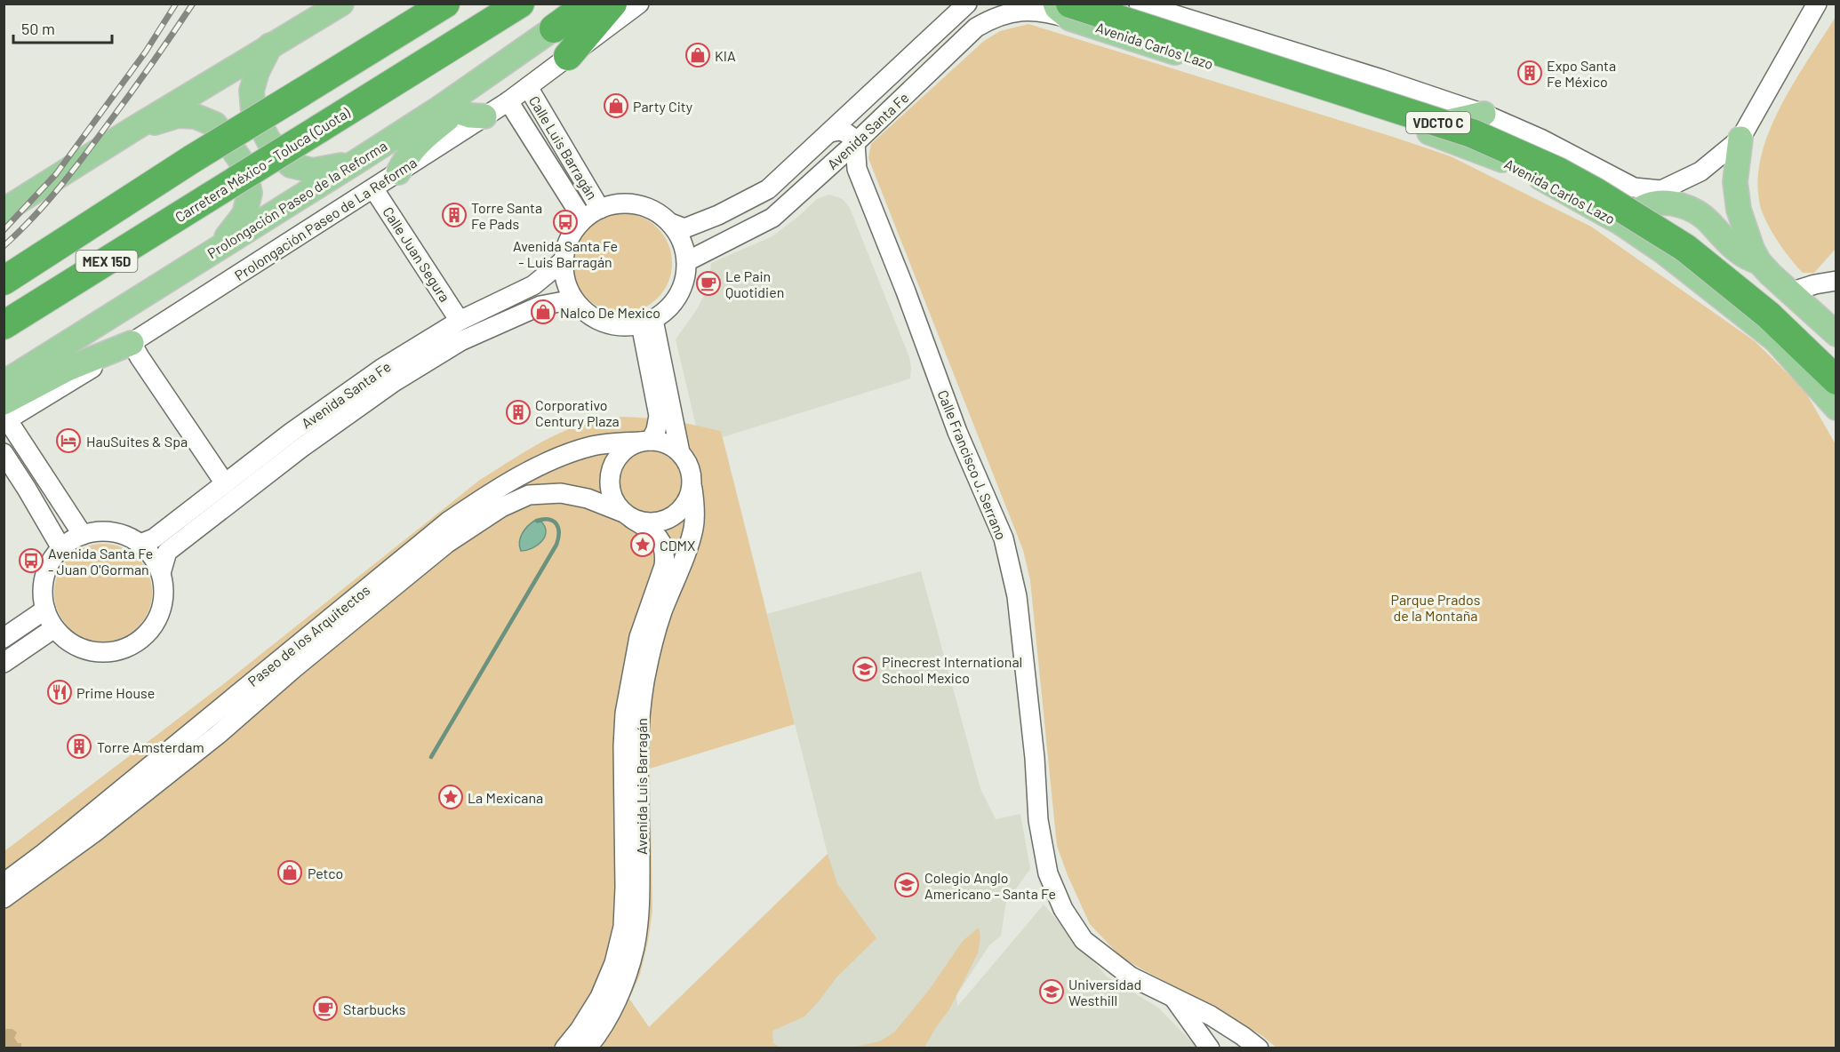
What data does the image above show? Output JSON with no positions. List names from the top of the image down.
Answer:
{
  "streets": {
    "highway": [
      "Avenida Carlos Lazo",
      "VDCTO C",
      "Carretera México - Toluca (Cuota)",
      "MEX 15D"
    ],
    "main road": ["Prolongación Paseo de la Reforma"],
    "street": [
      "Avenida Santa Fe",
      "Calle Luis Barragán",
      "Prolongación Paseo de La Reforma",
      "Calle Juan Segura",
      "Calle Francisco J. Serrano",
      "Paseo de los Arquitectos",
      "Avenida Luis Barragán"
    ]
  },
  "crossings": [
    ["Avenida Carlos Lazo", "Avenida Santa Fe"],
    ["Avenida Santa Fe", "Calle Luis Barragán"],
    ["Avenida Santa Fe", "Calle Juan Segura"],
    ["Avenida Santa Fe", "Calle Francisco J. Serrano"],
    ["Calle Luis Barragán", "Prolongación Paseo de La Reforma"],
    ["Prolongación Paseo de La Reforma", "Calle Juan Segura"],
    ["Paseo de los Arquitectos", "Avenida Luis Barragán"]
  ],
  "parks": ["Parque Prados de la Montaña"],
  "places": {
    "shop": [
      "KIA",
      "Party City",
      "Nalco De Mexico",
      "Petco"
    ],
    "building": [
      "Expo Santa Fe México",
      "Torre Santa Fe Pads",
      "Corporativo Century Plaza",
      "Torre Amsterdam"
    ],
    "bus stop": ["Avenida Santa Fe - Luis Barragán", "Avenida Santa Fe - Juan O'Gorman"],
    "cafe": ["Le Pain Quotidien", "Starbucks"],
    "hotel": ["HauSuites & Spa"],
    "place": ["CDMX", "La Mexicana"],
    "school or university": ["Pinecrest International School Mexico", "Colegio Anglo Americano - Santa Fe", "Universidad Westhill"],
    "restaurant": ["Prime House"]
  },
  "scale_bar": "50 m"
}
